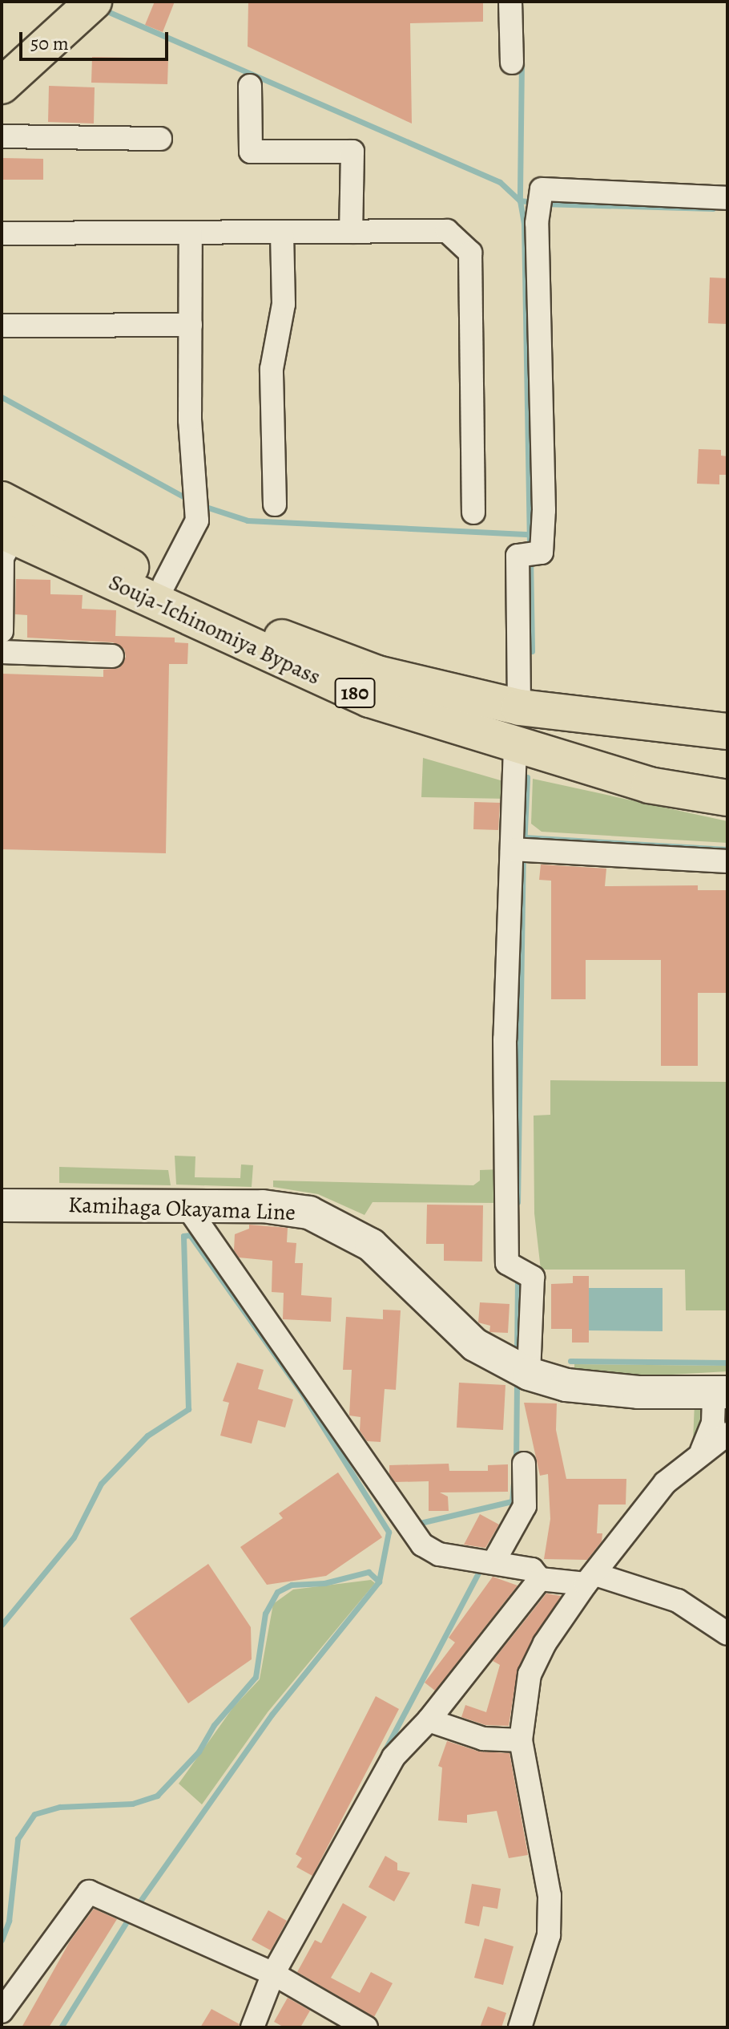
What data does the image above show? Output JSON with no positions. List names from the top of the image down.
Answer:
{
  "streets": {
    "highway": ["Souja-Ichinomiya Bypass", "180"],
    "main road": ["Kamihaga Okayama Line"]
  },
  "scale_bar": "50 m"
}
